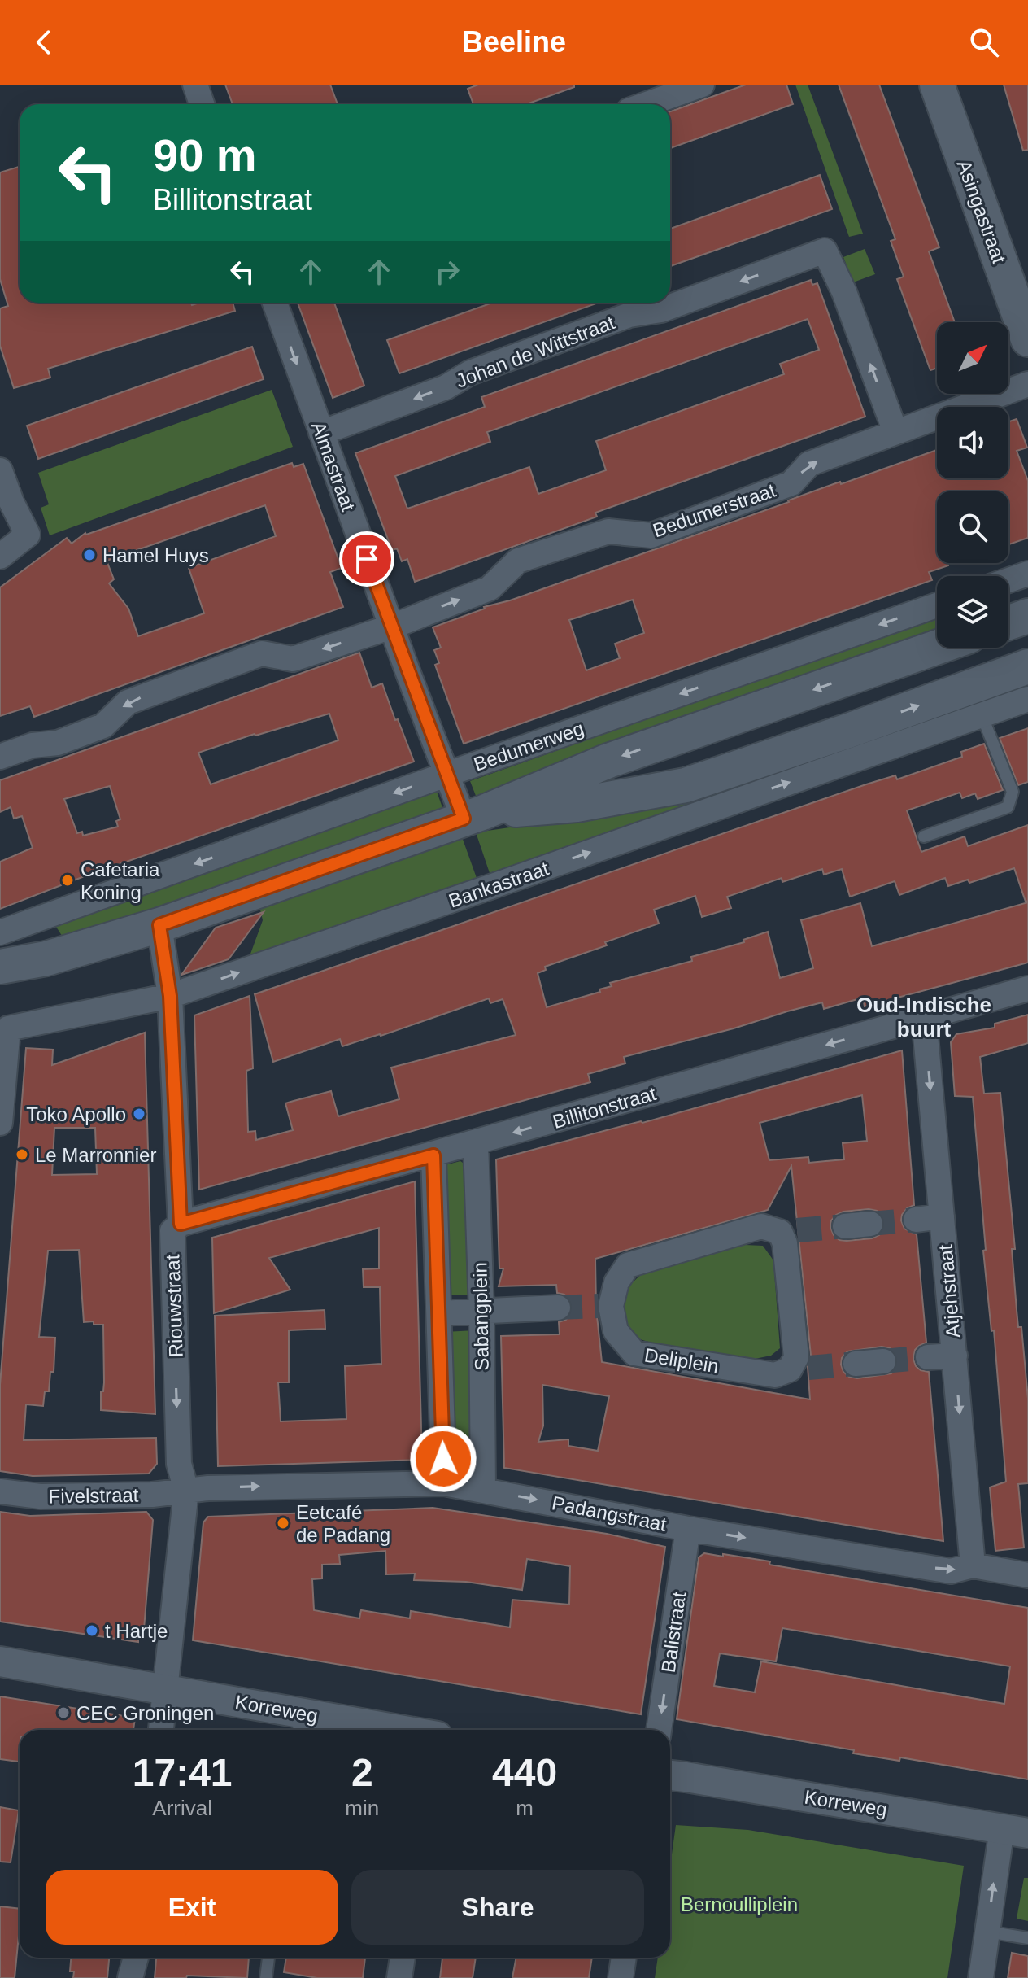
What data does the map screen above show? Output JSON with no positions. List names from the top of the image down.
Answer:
{
  "streets": {
    "main road": ["Asingastraat", "Bedumerweg"],
    "street": [
      "Johan de Wittstraat",
      "Almastraat",
      "Bedumerstraat",
      "Bankastraat",
      "Billitonstraat",
      "Atjehstraat",
      "Riouwstraat",
      "Sabangplein",
      "Deliplein",
      "Fivelstraat",
      "Padangstraat",
      "Balistraat",
      "Korreweg"
    ]
  },
  "crossings": [
    ["Johan de Wittstraat", "Almastraat"],
    ["Johan de Wittstraat", "Bedumerstraat"],
    ["Almastraat", "Bedumerstraat"],
    ["Almastraat", "Bedumerweg"],
    ["Bedumerweg", "Riouwstraat"],
    ["Bankastraat", "Riouwstraat"],
    ["Billitonstraat", "Atjehstraat"],
    ["Billitonstraat", "Riouwstraat"],
    ["Billitonstraat", "Sabangplein"],
    ["Atjehstraat", "Padangstraat"],
    ["Riouwstraat", "Fivelstraat"],
    ["Riouwstraat", "Padangstraat"],
    ["Riouwstraat", "Korreweg"],
    ["Sabangplein", "Padangstraat"],
    ["Fivelstraat", "Padangstraat"],
    ["Padangstraat", "Balistraat"]
  ],
  "one_way": [
    "Bankastraat",
    "Billitonstraat",
    "Atjehstraat",
    "Padangstraat",
    "Balistraat"
  ],
  "districts": ["Oud-Indische buurt"],
  "parks": ["Bernoulliplein"],
  "places": [
    "Hamel Huys",
    "Cafetaria Koning",
    "Toko Apollo",
    "Le Marronnier",
    "Eetcafé de Padang",
    "t Hartje",
    "CEC Groningen"
  ],
  "north": "top right",
  "page": {
    "header": "Beeline",
    "turn": ["90 m", "Billitonstraat"],
    "eta": [
      "17:41",
      "Arrival",
      "2",
      "min",
      "440",
      "m"
    ],
    "buttons": ["Exit", "Share"]
  }
}
